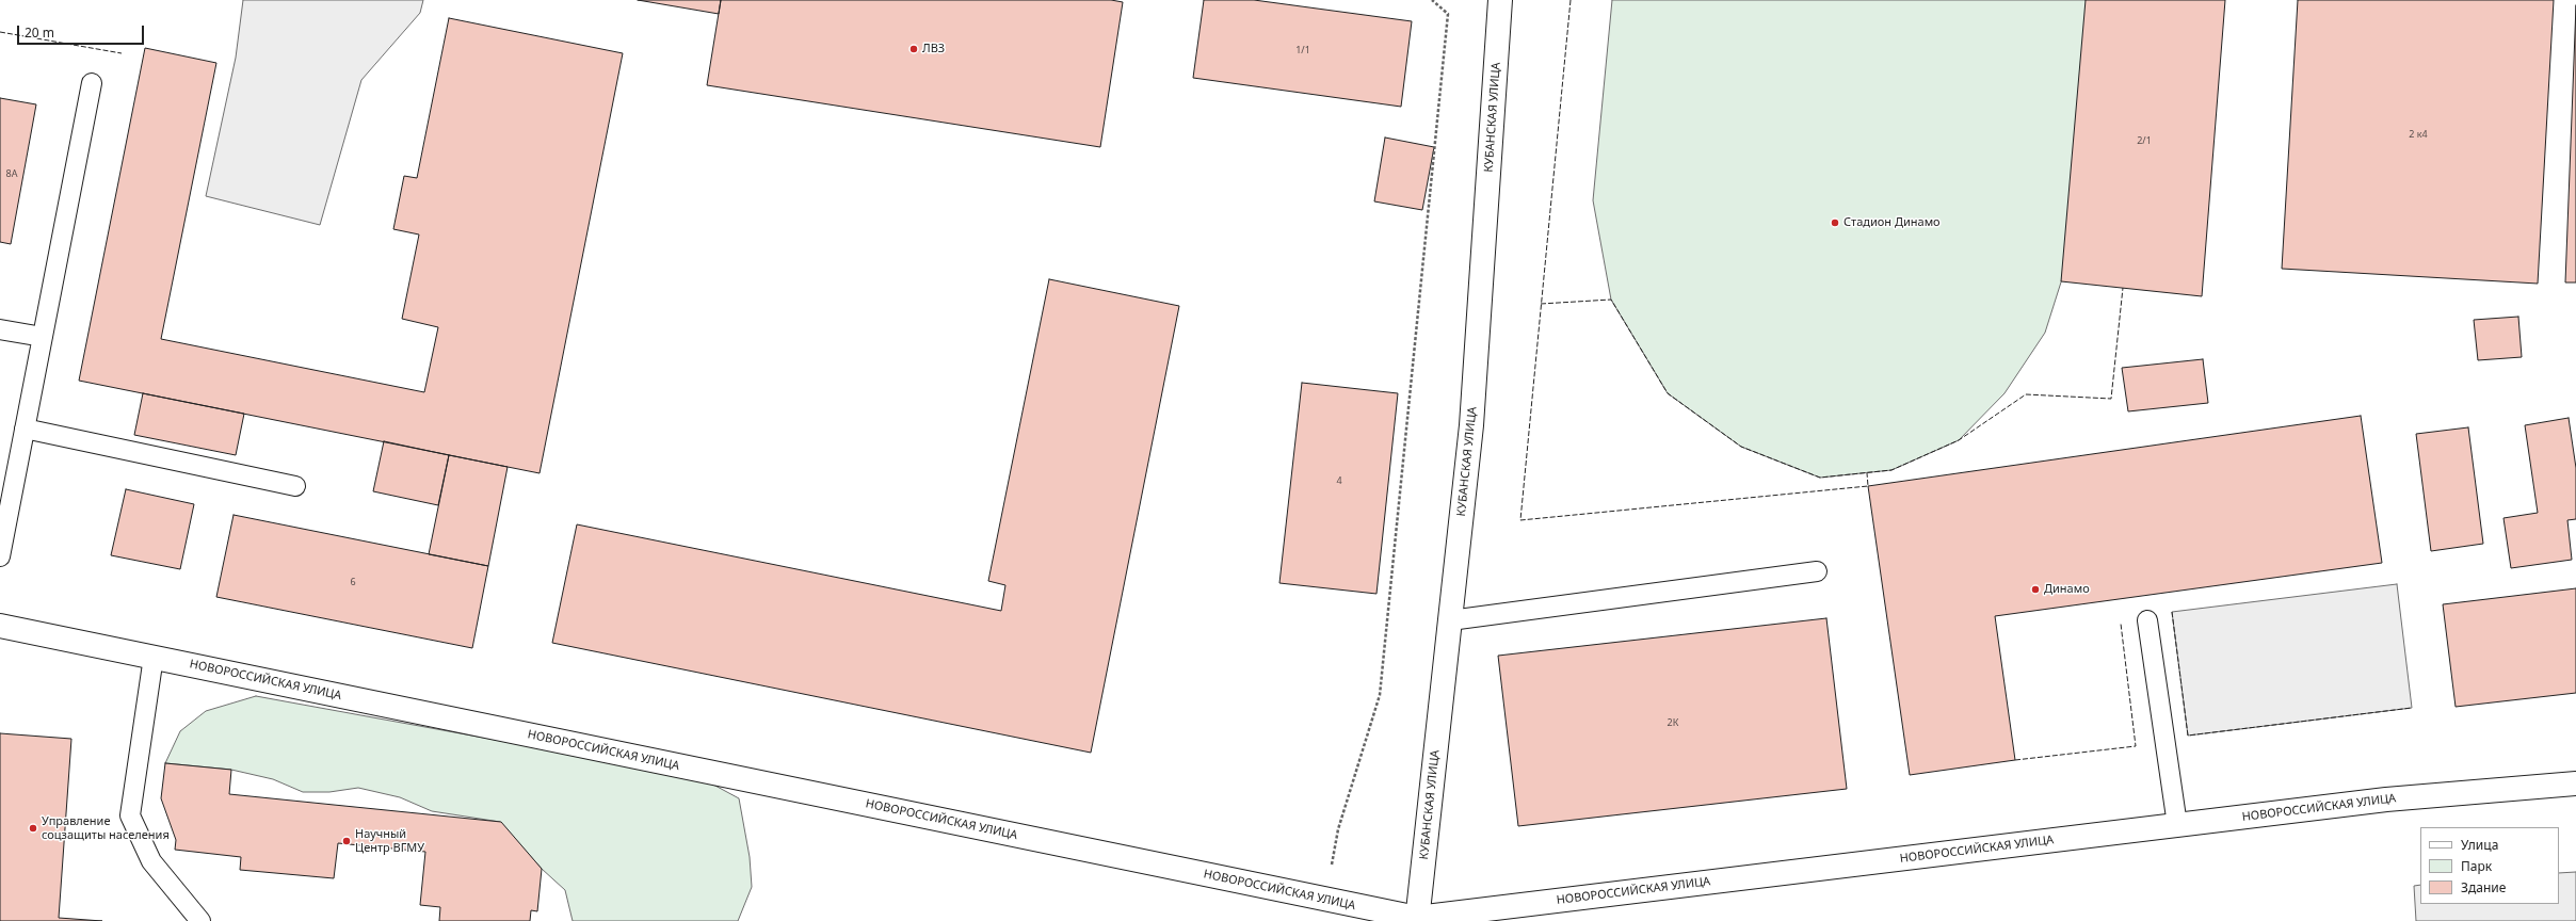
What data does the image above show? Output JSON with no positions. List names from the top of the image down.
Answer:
{
  "streets": {
    "street": ["КУБАНСКАЯ УЛИЦА", "НОВОРОССИЙСКАЯ УЛИЦА"]
  },
  "crossings": [
    ["КУБАНСКАЯ УЛИЦА", "НОВОРОССИЙСКАЯ УЛИЦА"]
  ],
  "places": [
    "ЛВЗ",
    "Стадион Динамо",
    "Динамо",
    "Управление соцзащиты населения",
    "Научный Центр ВГМУ"
  ],
  "house_numbers": [
    "1/1",
    "2 к4",
    "2/1",
    "8А",
    "4",
    "6",
    "2К"
  ],
  "legend": ["Улица", "Парк", "Здание"],
  "scale_bar": "20 m"
}
